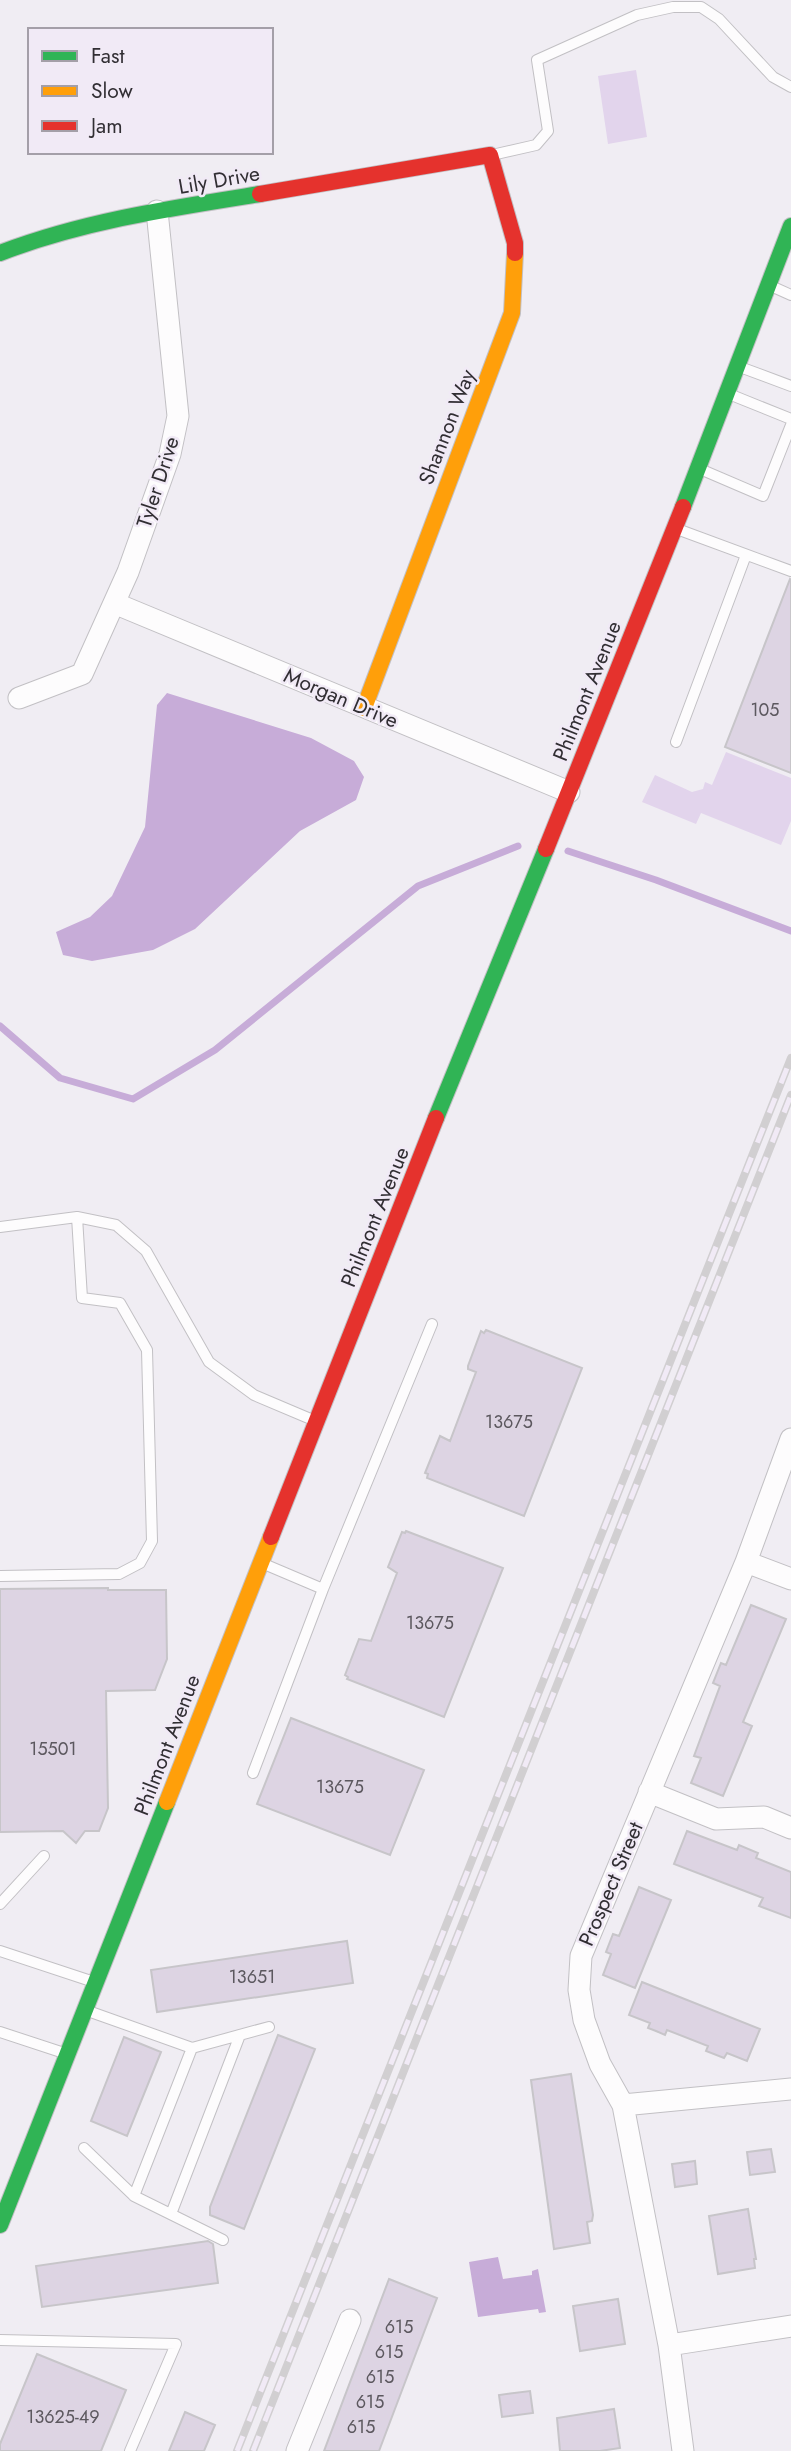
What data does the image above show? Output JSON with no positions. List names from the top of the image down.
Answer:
{
  "streets": {
    "main road": ["Lily Drive", "Shannon Way", "Philmont Avenue"],
    "street": ["Tyler Drive", "Morgan Drive", "Prospect Street"]
  },
  "crossings": [
    ["Lily Drive", "Shannon Way"],
    ["Lily Drive", "Tyler Drive"],
    ["Shannon Way", "Morgan Drive"],
    ["Tyler Drive", "Morgan Drive"],
    ["Philmont Avenue", "Morgan Drive"]
  ],
  "house_numbers": [
    "105",
    "13675",
    "13675",
    "15501",
    "13675",
    "13651",
    "615",
    "615",
    "615",
    "615",
    "13625-49",
    "615"
  ],
  "legend": ["Fast", "Slow", "Jam"]
}
